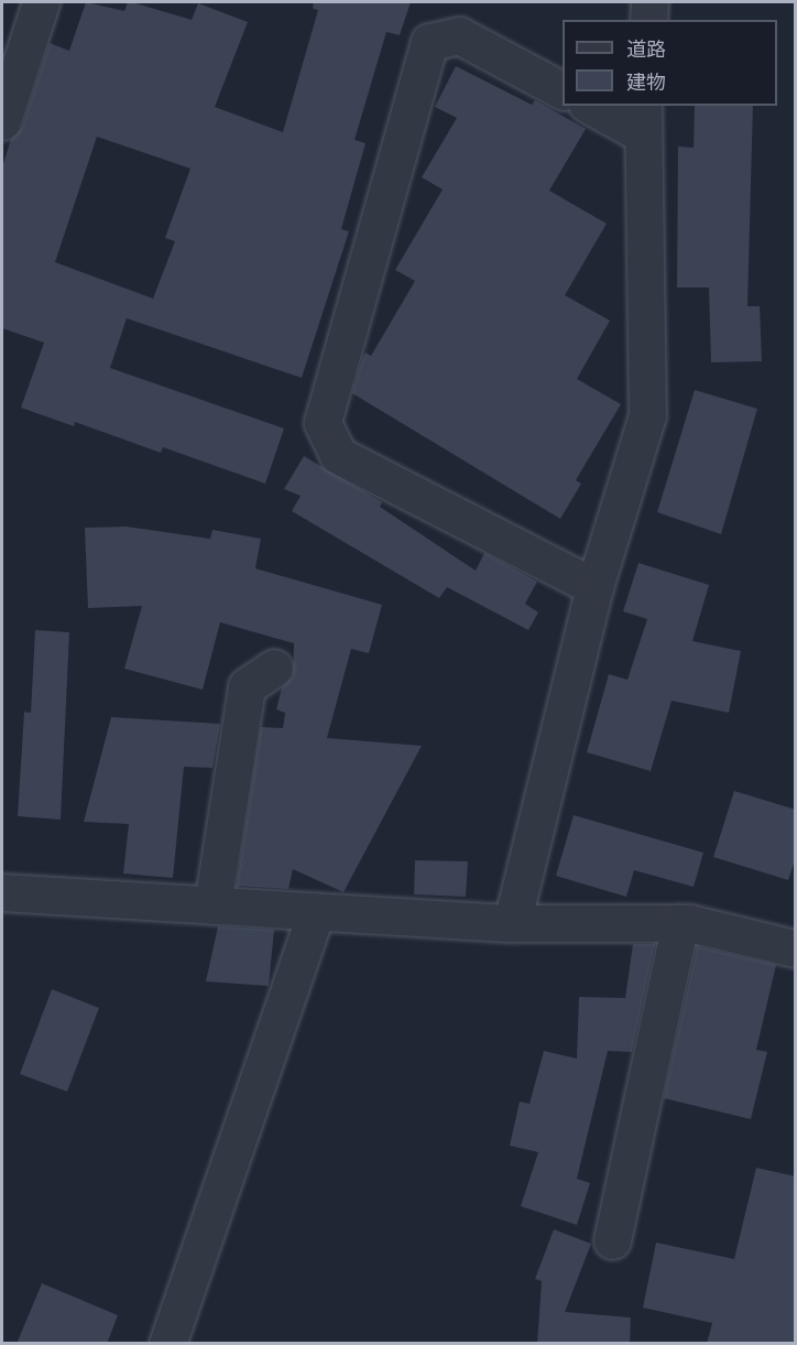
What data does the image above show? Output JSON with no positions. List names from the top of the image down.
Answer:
{
  "legend": ["道路", "建物"]
}
